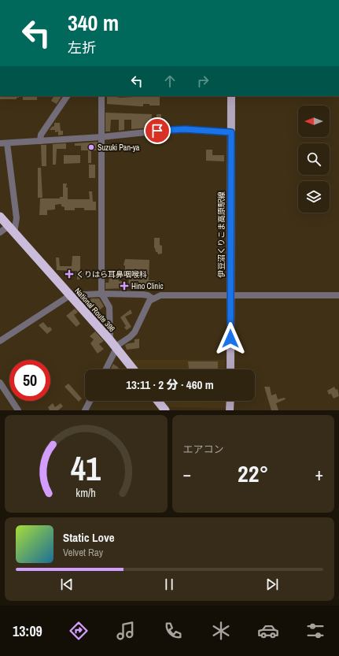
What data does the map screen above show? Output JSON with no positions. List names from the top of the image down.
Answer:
{
  "streets": {
    "highway": ["National Route 398"],
    "main road": ["伊豆沼くりこま高原駅線"]
  },
  "places": {
    "other": ["Suzuki Pan-ya"],
    "health": ["くりはら耳鼻咽喉科", "Hino Clinic"]
  },
  "north": "left",
  "page": {
    "turn": ["340 m", "左折"],
    "limit": "50",
    "trip": "13:11 · 2 分 · 460 m",
    "tile": "エアコン",
    "heat": ["−", "22°", "+"],
    "song": ["Static Love", "Velvet Ray"],
    "tabs": "13:09",
    "gauge": ["41", "km/h"]
  }
}
